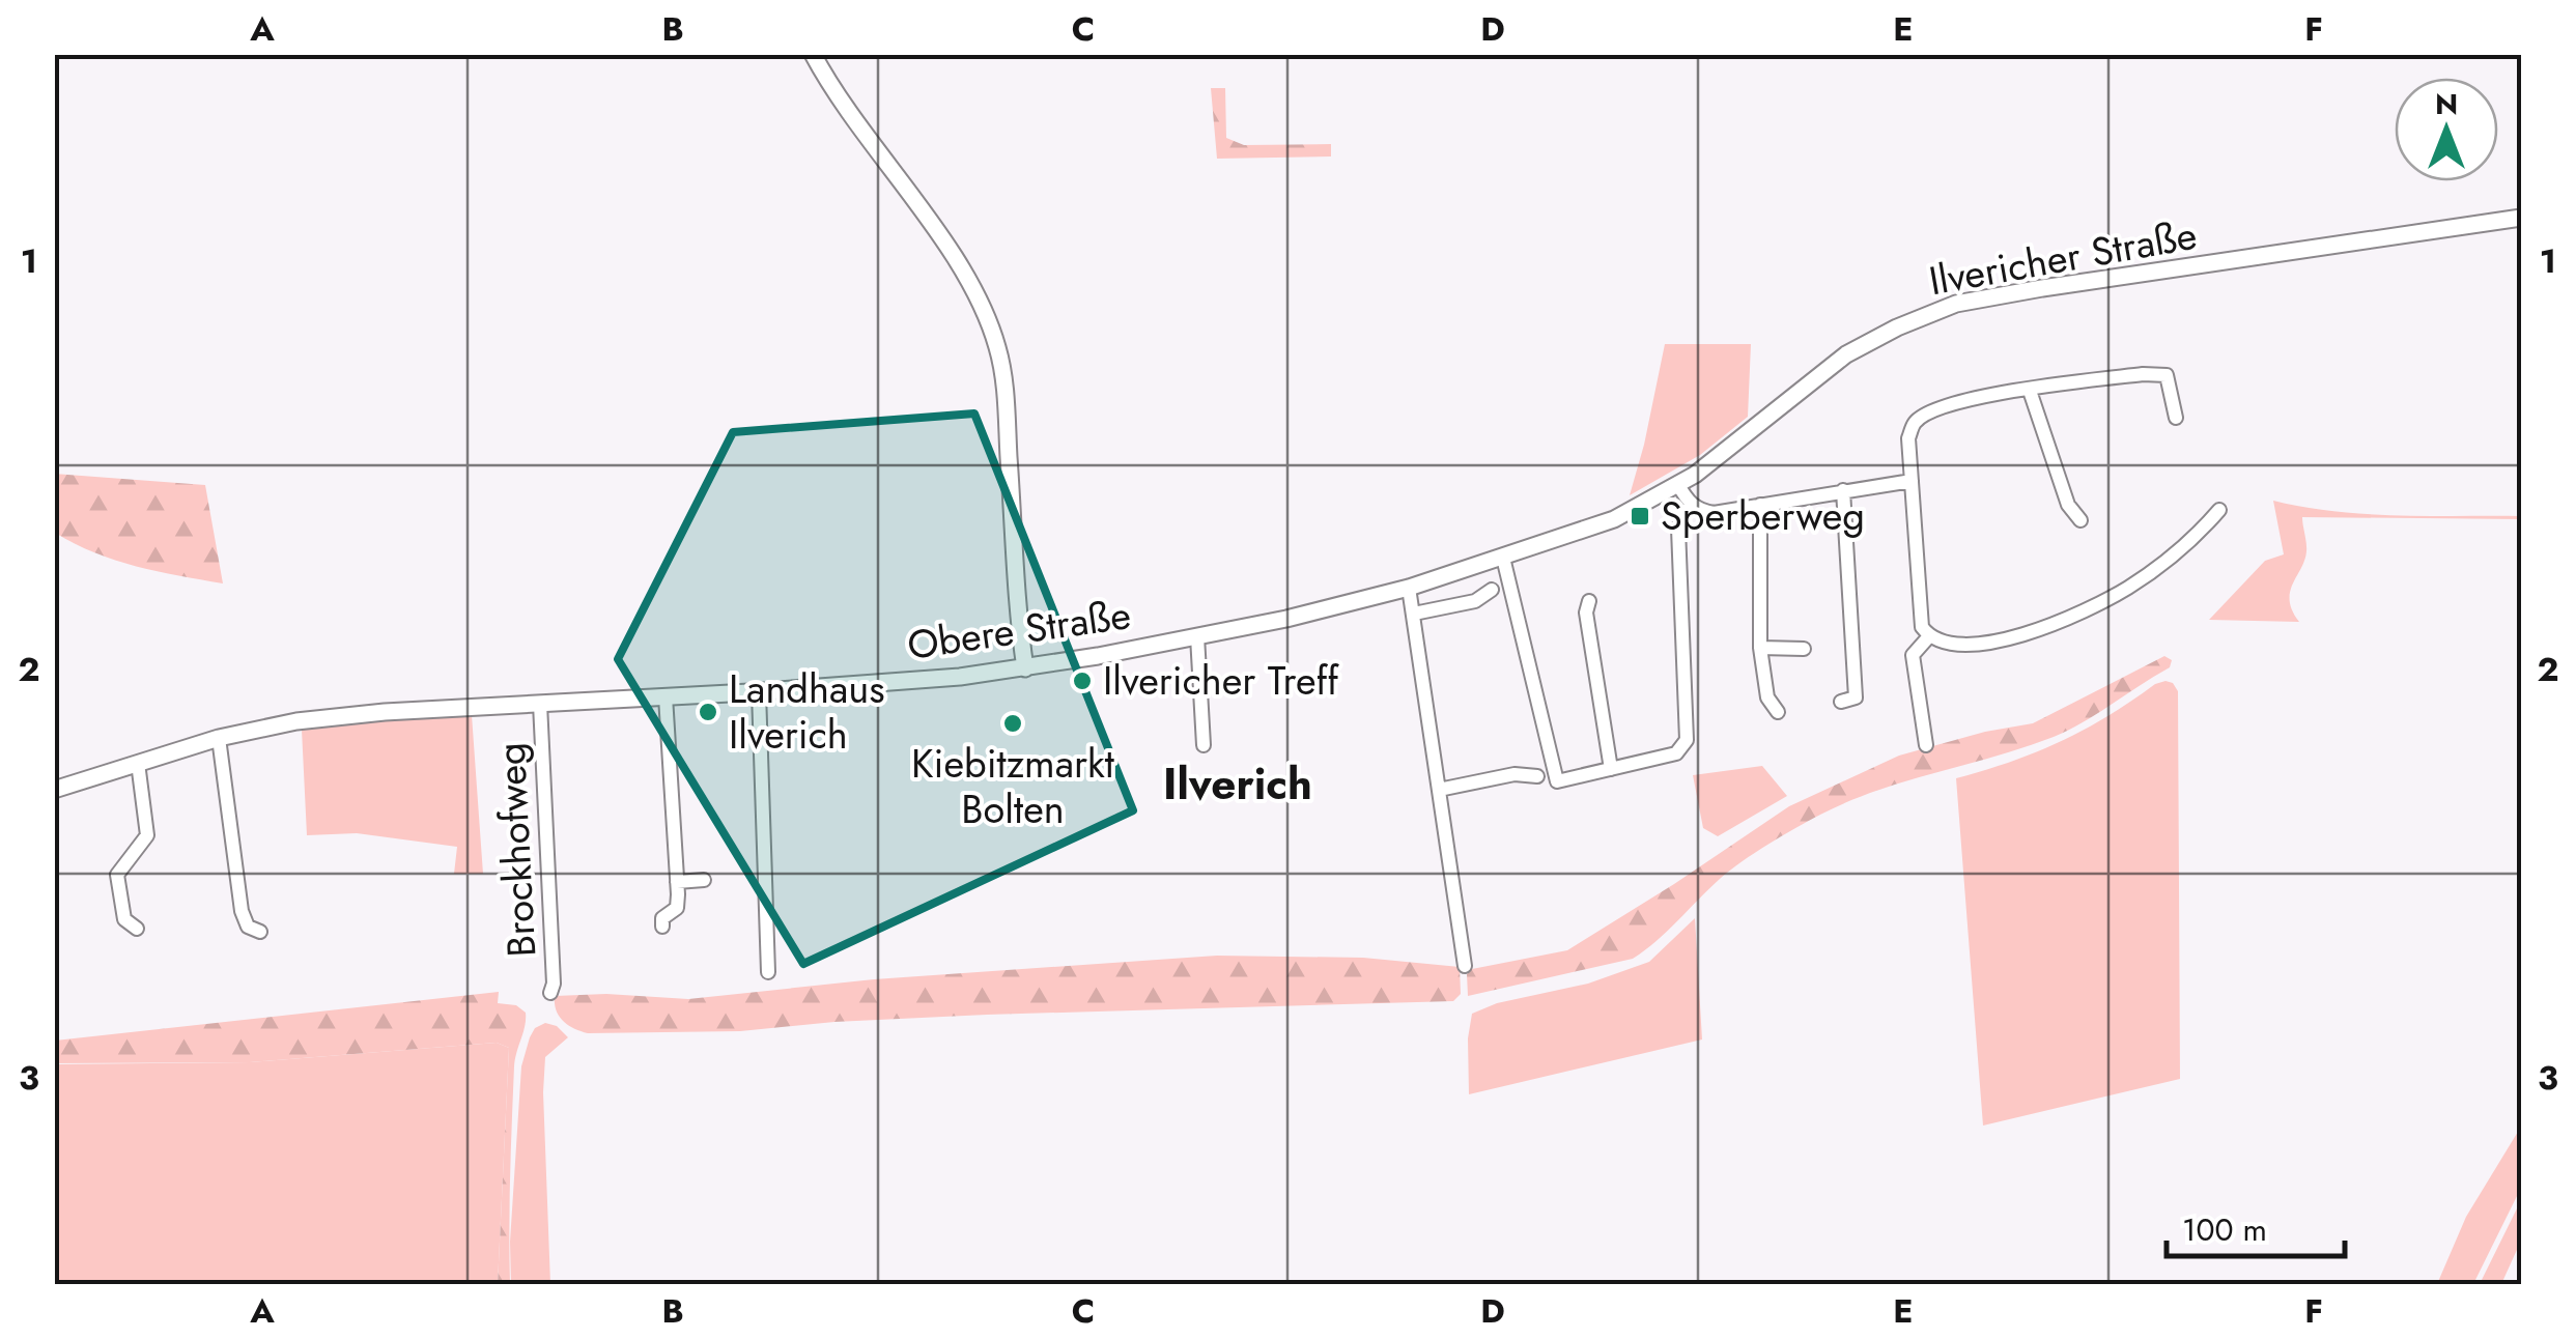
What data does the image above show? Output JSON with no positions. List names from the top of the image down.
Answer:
{
  "streets": {
    "street": ["Ilvericher Straße", "Obere Straße", "Brockhofweg"]
  },
  "crossings": [
    ["Ilvericher Straße", "Obere Straße"],
    ["Obere Straße", "Brockhofweg"]
  ],
  "districts": ["Ilverich"],
  "places": {
    "transit": ["Sperberweg"],
    "other": ["Ilvericher Treff", "Landhaus Ilverich", "Kiebitzmarkt Bolten"]
  },
  "scale_bar": "100 m",
  "north": "top",
  "grid": {
    "columns": [
      "A",
      "B",
      "C",
      "D",
      "E",
      "F"
    ],
    "rows": ["1", "2", "3"]
  }
}
